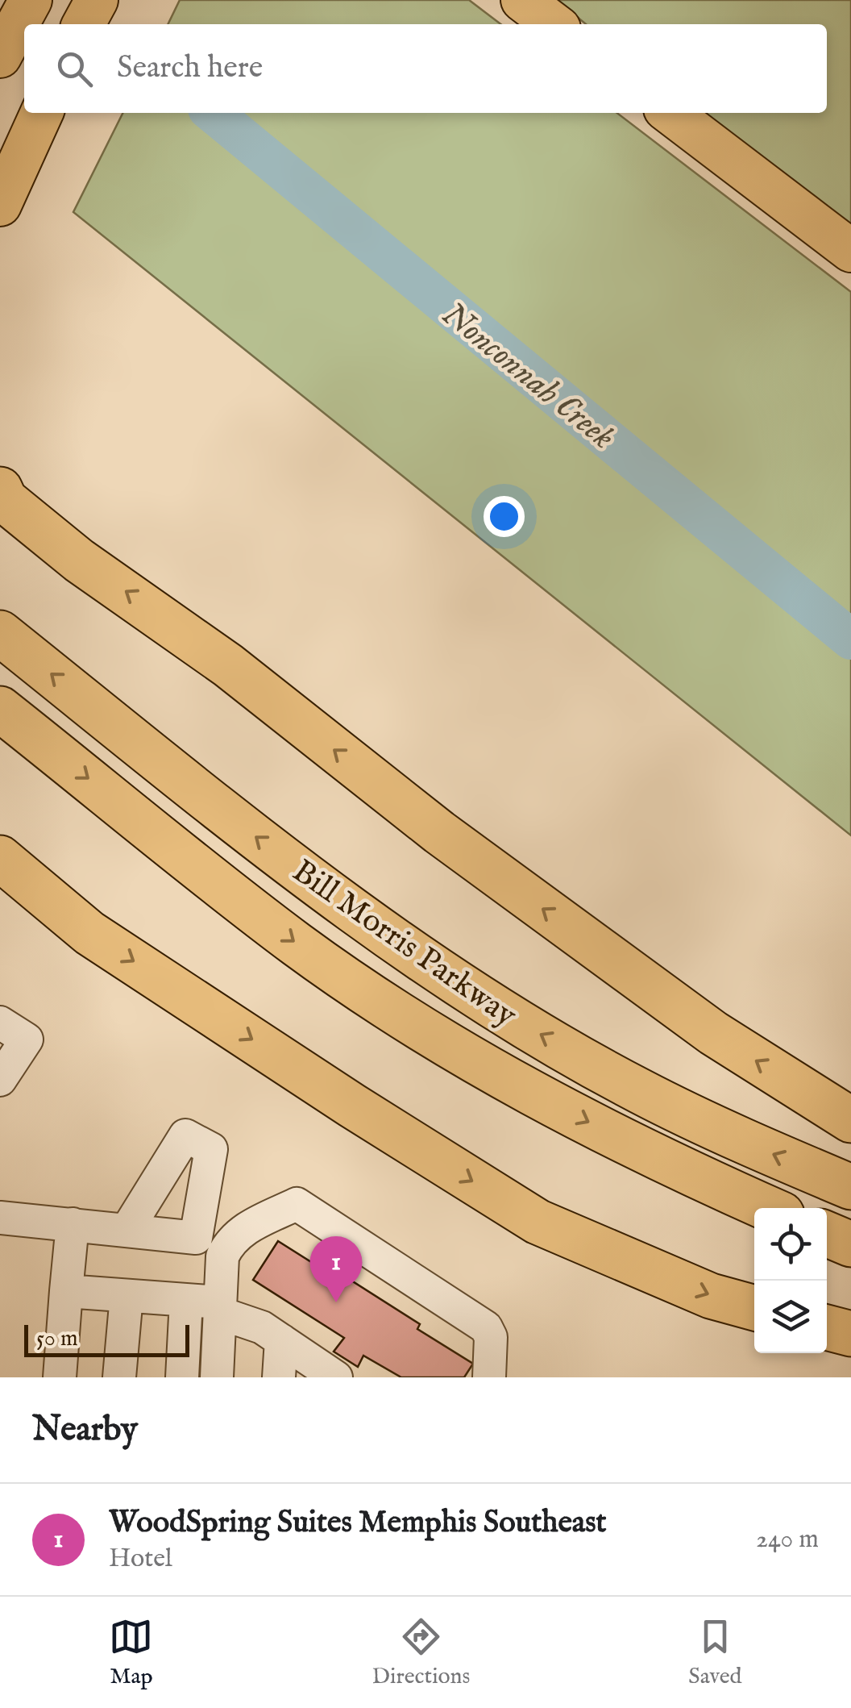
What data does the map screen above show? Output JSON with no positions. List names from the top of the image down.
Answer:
{
  "streets": {
    "highway": ["Bill Morris Parkway"]
  },
  "water": ["Nonconnah Creek"],
  "scale_bar": "50 m",
  "page": {
    "search": "Search here",
    "pins": "1",
    "scale": "50 m",
    "heading": "Nearby",
    "list": [
      {
        "mark": "1",
        "name": "WoodSpring Suites Memphis Southeast",
        "note": "Hotel",
        "value": "240 m"
      }
    ],
    "nav": ["Map", "Directions", "Saved"]
  }
}
